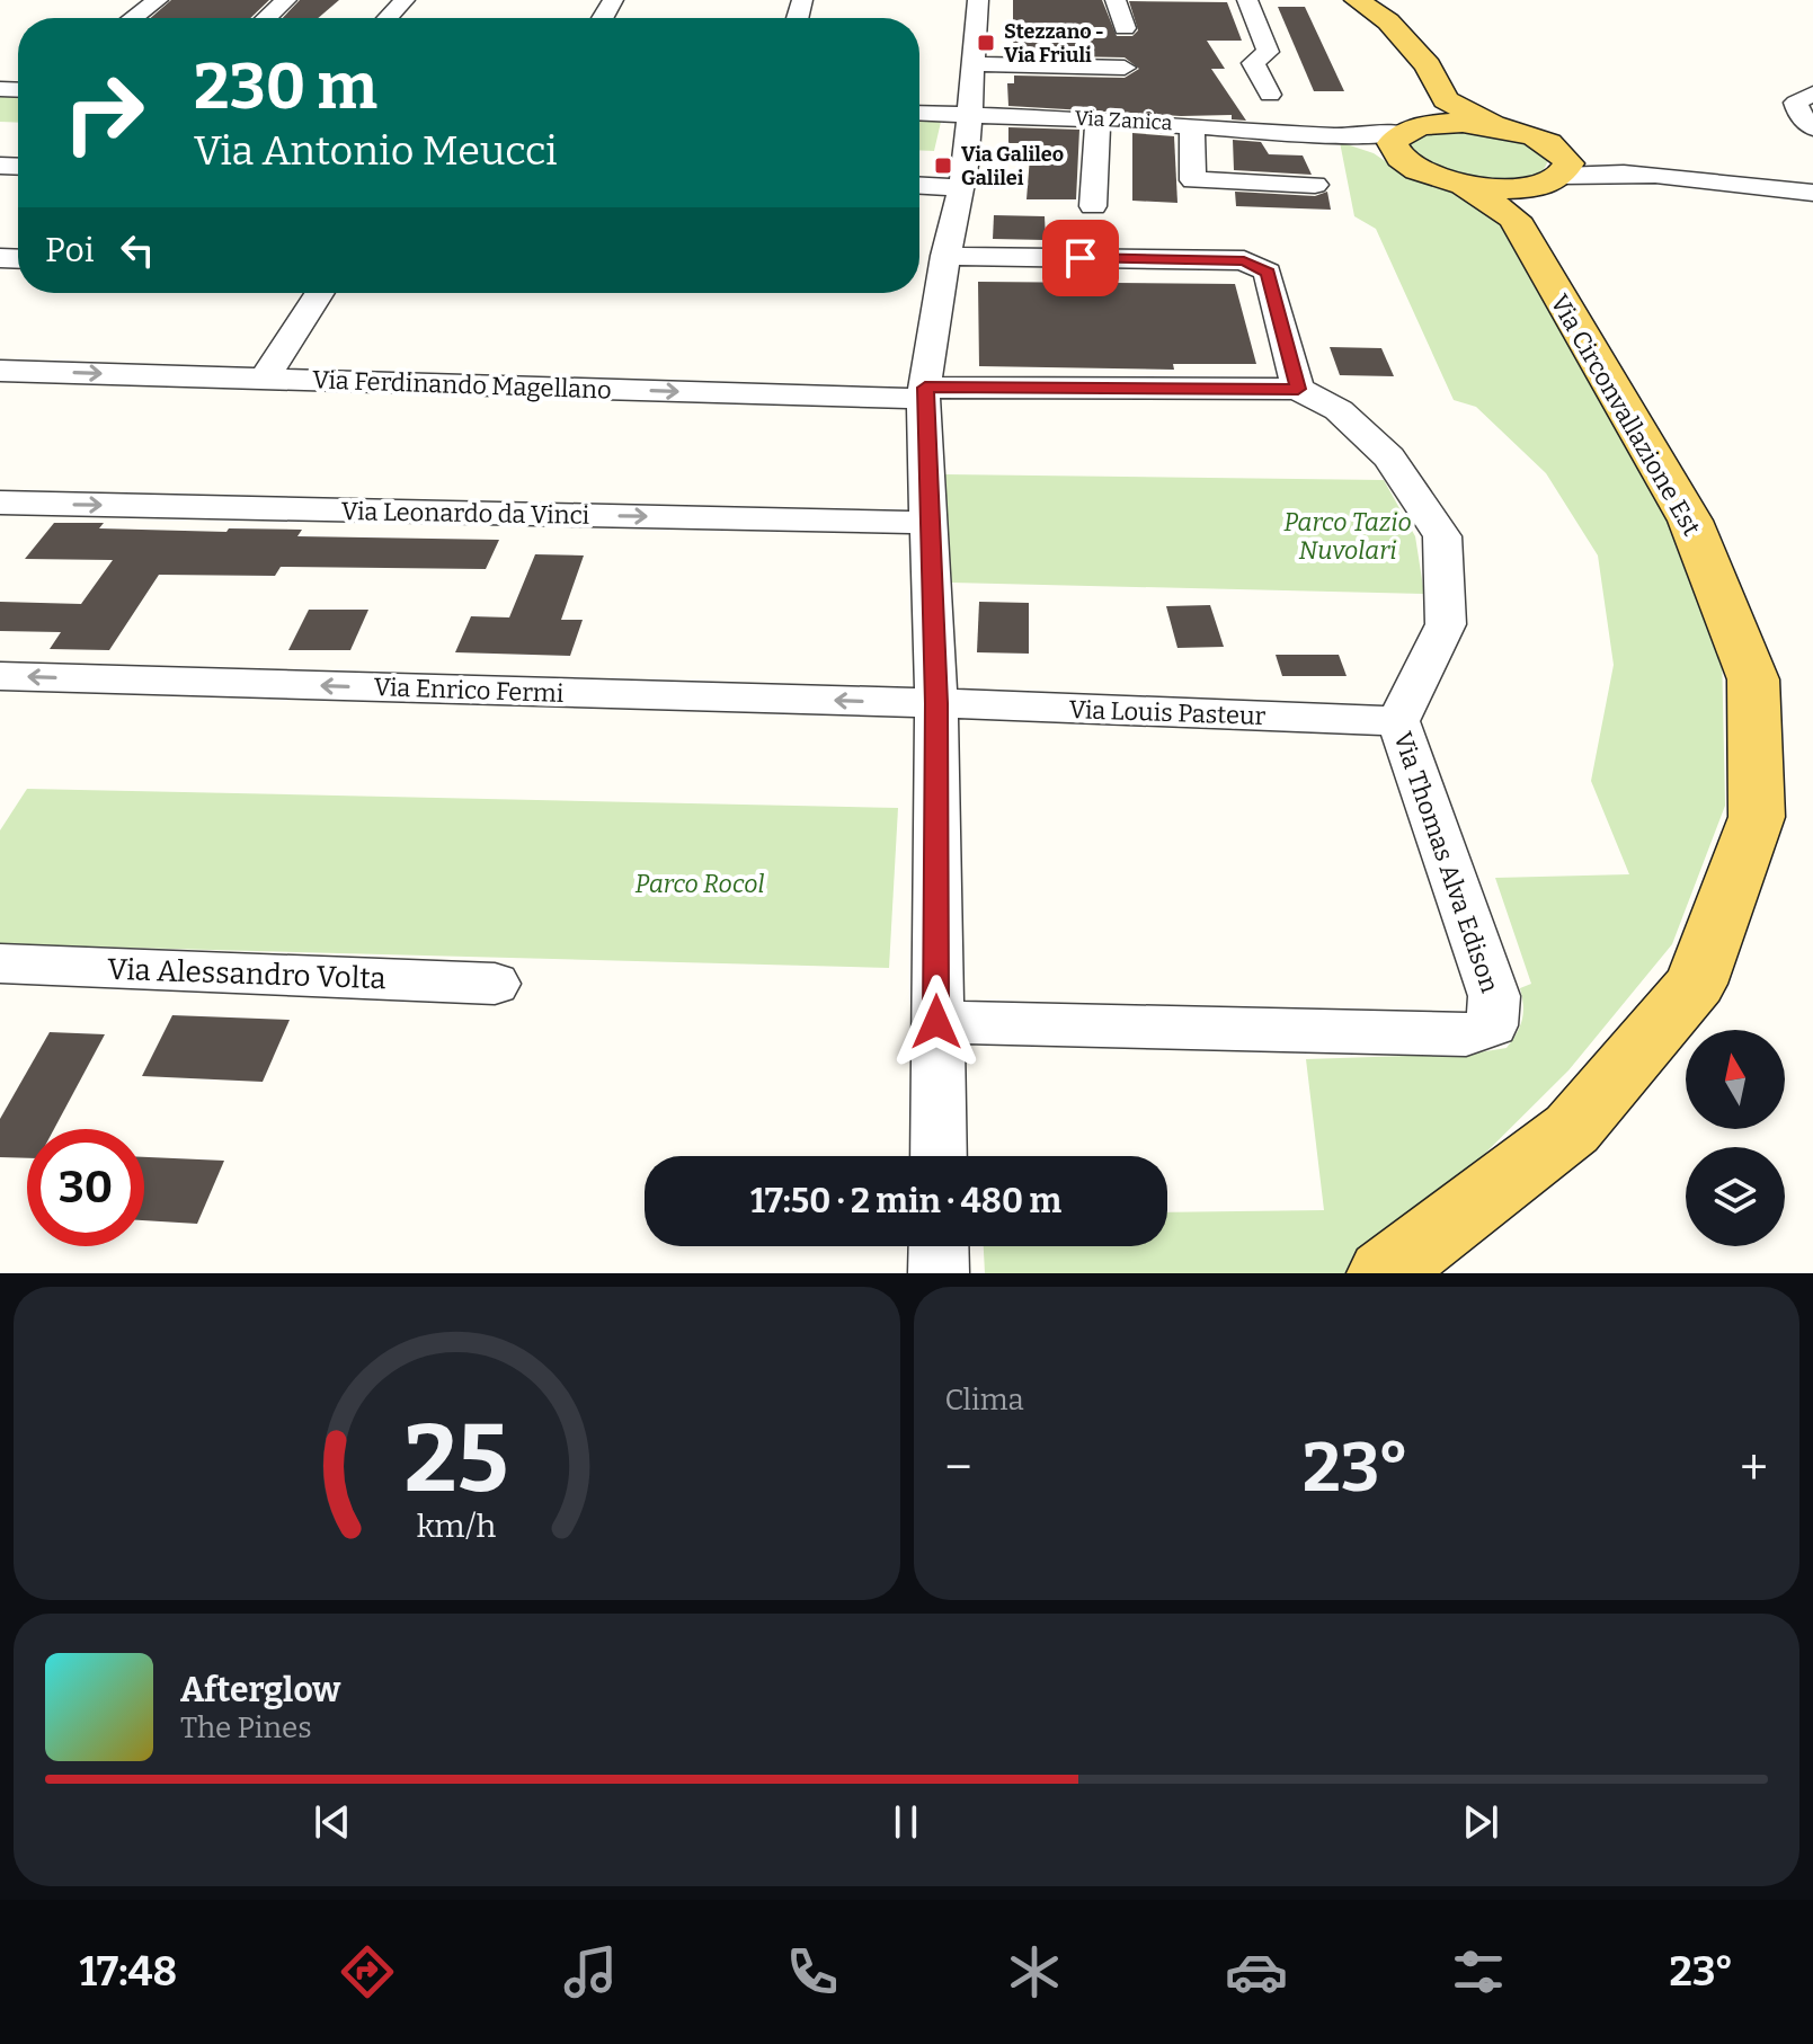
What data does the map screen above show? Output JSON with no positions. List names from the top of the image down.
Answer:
{
  "streets": {
    "main road": ["Via Circonvallazione Est"],
    "street": [
      "Via Zanica",
      "Via Ferdinando Magellano",
      "Via Leonardo da Vinci",
      "Via Enrico Fermi",
      "Via Louis Pasteur",
      "Via Thomas Alva Edison",
      "Via Alessandro Volta"
    ]
  },
  "crossings": [
    ["Via Zanica", "Via Circonvallazione Est"],
    ["Via Ferdinando Magellano", "Via Thomas Alva Edison"],
    ["Via Enrico Fermi", "Via Louis Pasteur"],
    ["Via Louis Pasteur", "Via Thomas Alva Edison"]
  ],
  "one_way": ["Via Ferdinando Magellano", "Via Leonardo da Vinci", "Via Enrico Fermi"],
  "parks": ["Parco Tazio Nuvolari", "Parco Rocol"],
  "places": {
    "transit": ["Stezzano - Via Friuli", "Via Galileo Galilei"]
  },
  "north": "top",
  "page": {
    "turn": ["230 m", "Via Antonio Meucci"],
    "then": "Poi",
    "limit": "30",
    "trip": "17:50 · 2 min · 480 m",
    "tile": "Clima",
    "heat": ["−", "23°", "+"],
    "song": ["Afterglow", "The Pines"],
    "tabs": ["17:48", "23°"],
    "gauge": ["25", "km/h"]
  }
}
